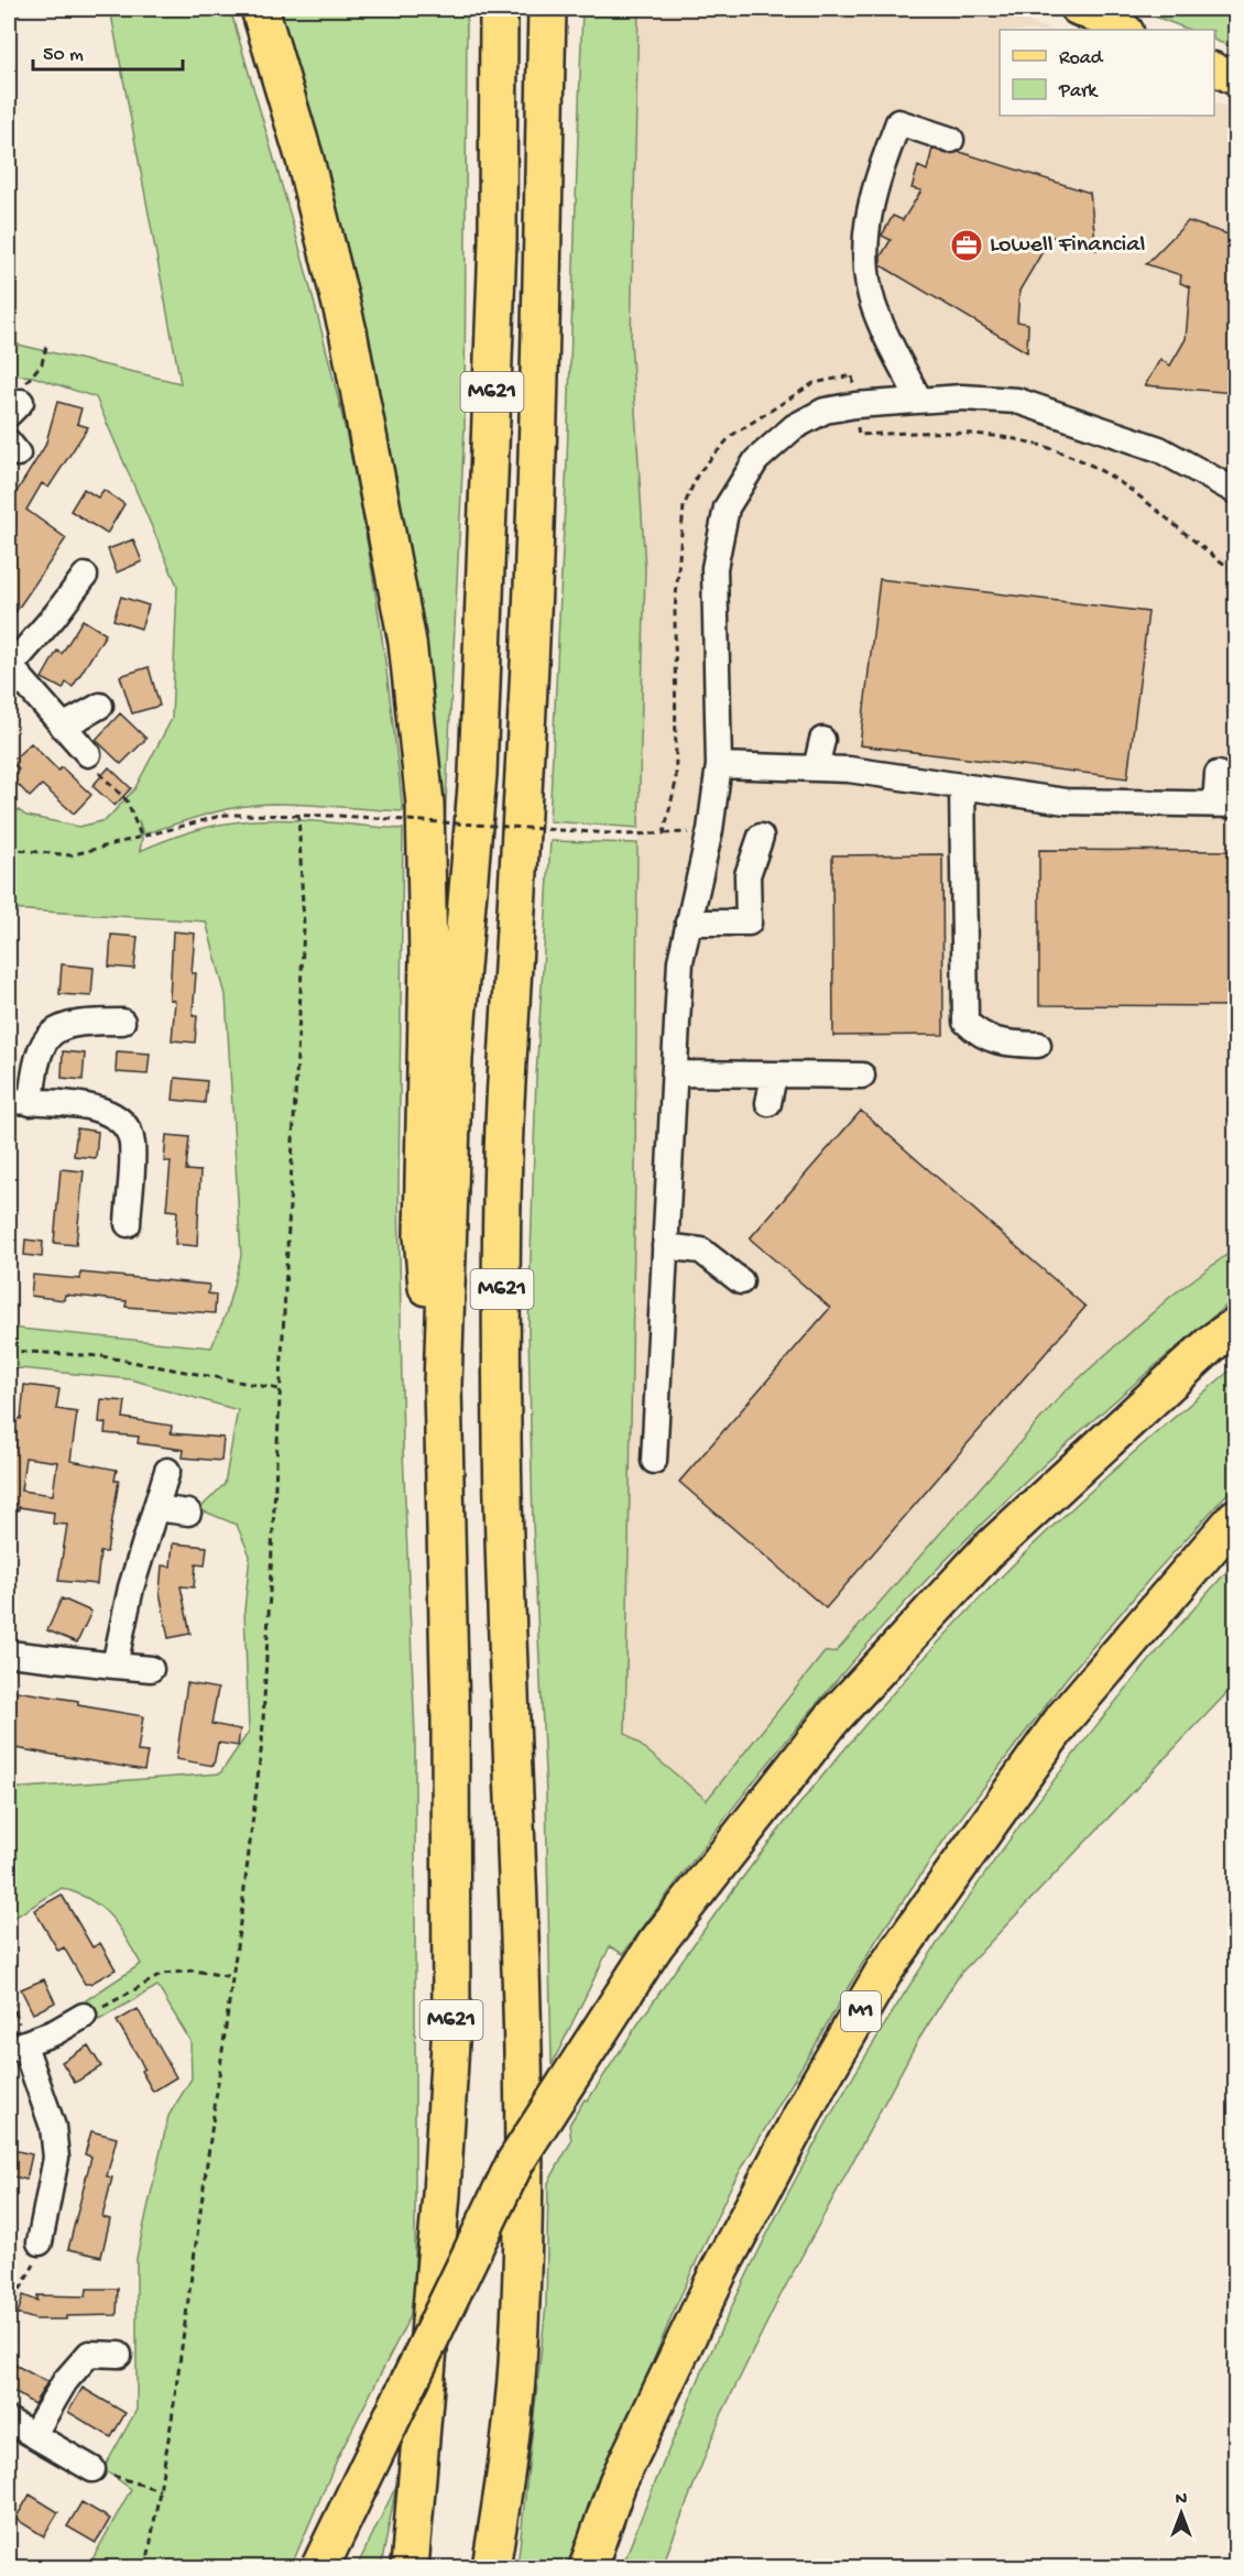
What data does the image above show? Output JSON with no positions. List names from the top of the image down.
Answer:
{
  "streets": {
    "highway": ["M621", "M1"]
  },
  "places": {
    "office": ["Lowell Financial"]
  },
  "legend": ["Road", "Park"],
  "scale_bar": "50 m",
  "north": "top"
}
